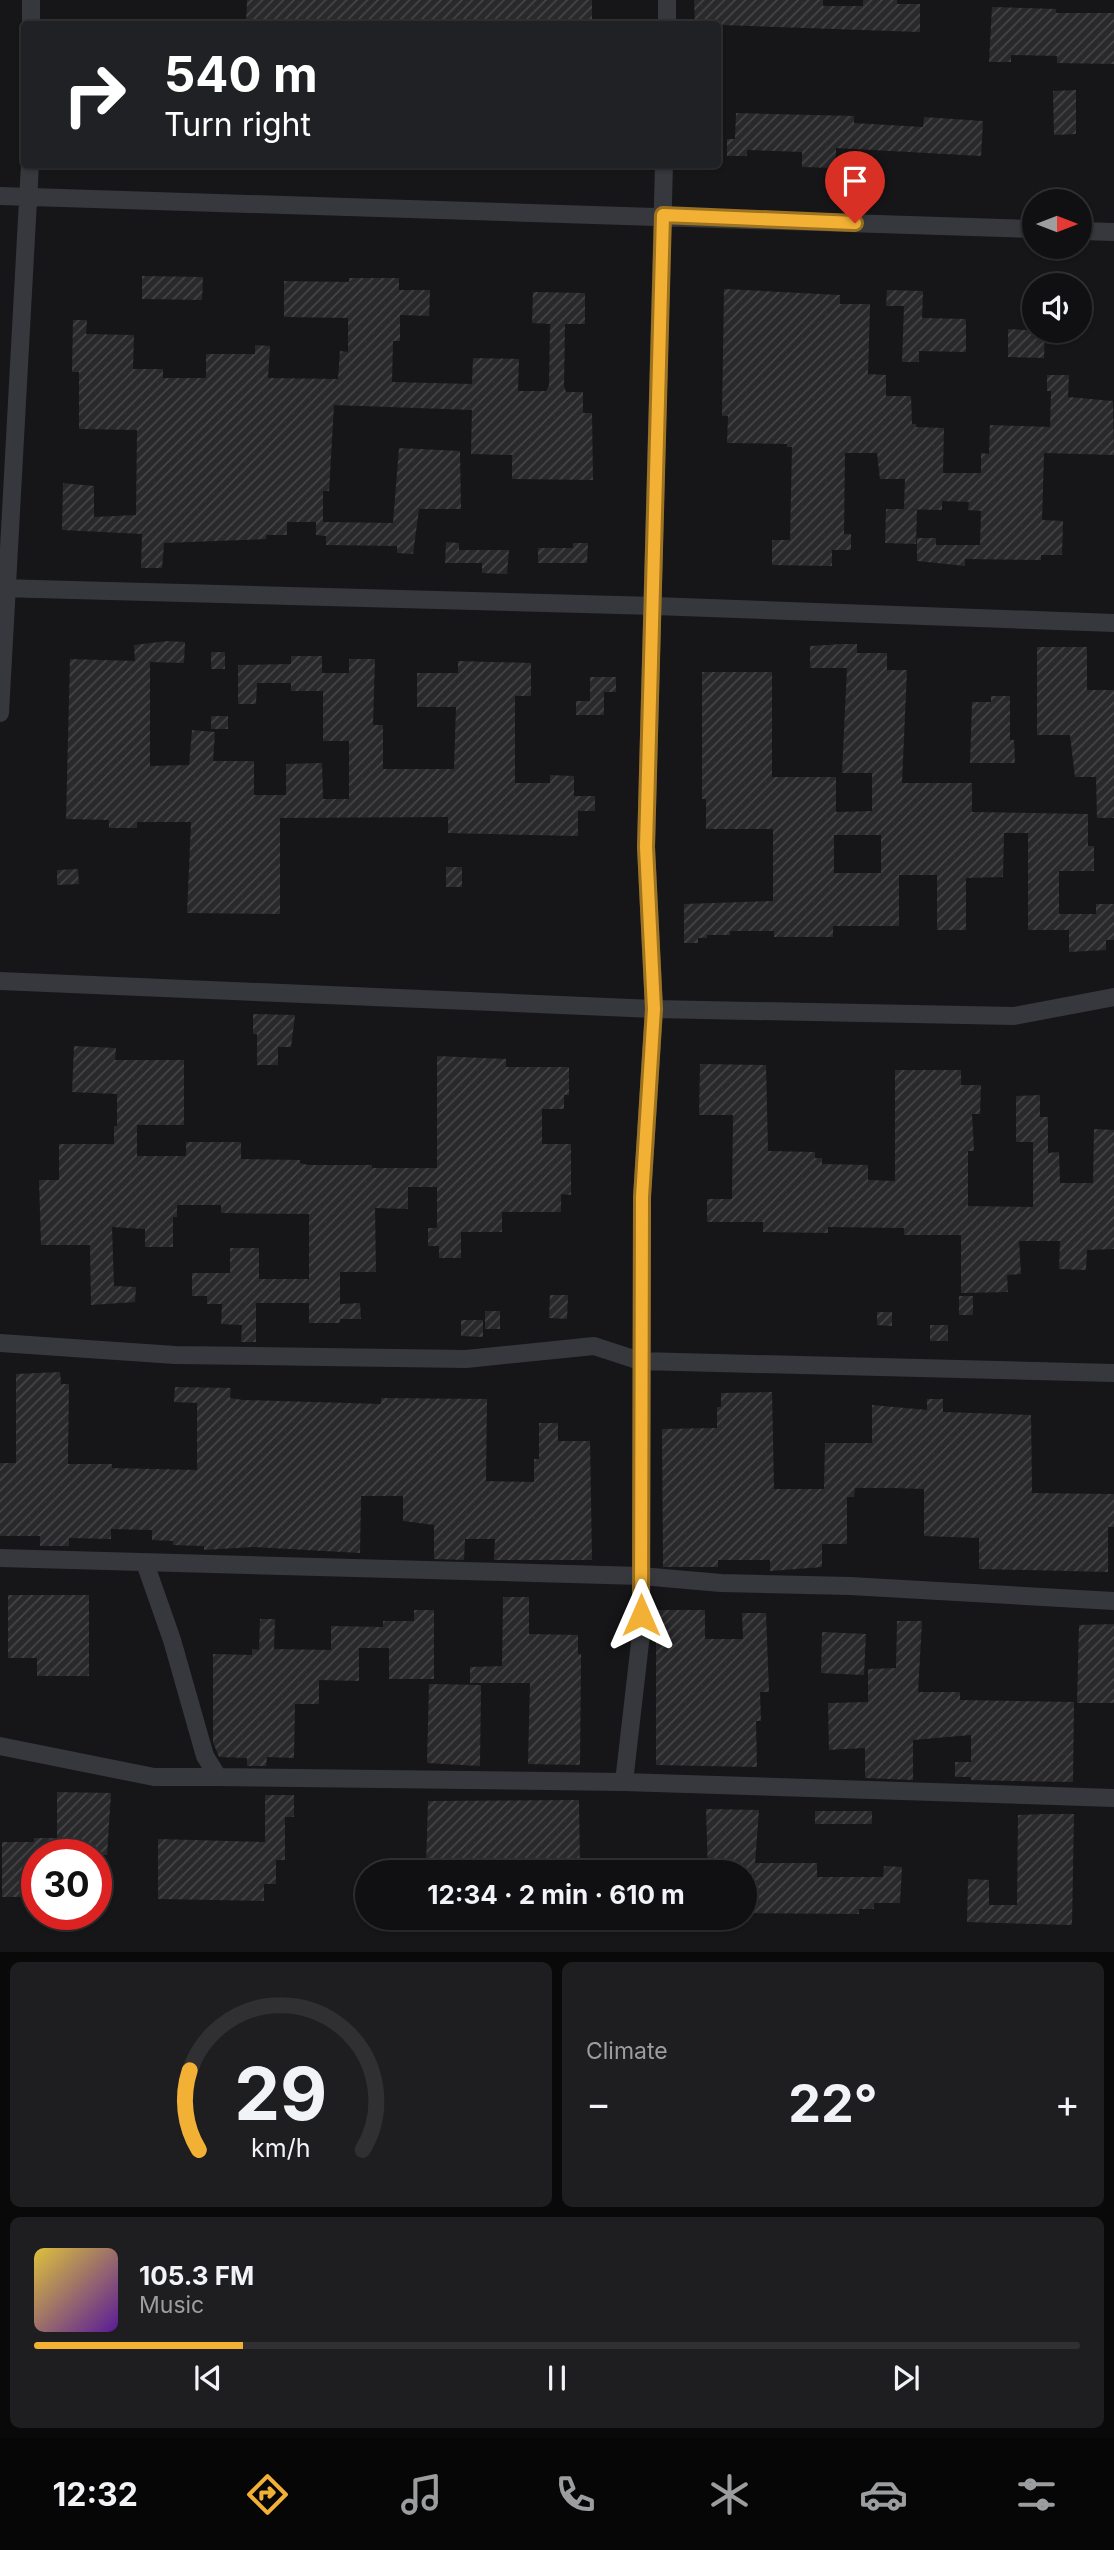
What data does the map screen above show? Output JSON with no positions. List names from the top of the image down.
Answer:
{
  "north": "right",
  "page": {
    "turn": ["540 m", "Turn right"],
    "limit": "30",
    "trip": "12:34 · 2 min · 610 m",
    "tile": "Climate",
    "heat": ["−", "22°", "+"],
    "song": ["105.3 FM", "Music"],
    "tabs": "12:32",
    "gauge": ["29", "km/h"]
  }
}
